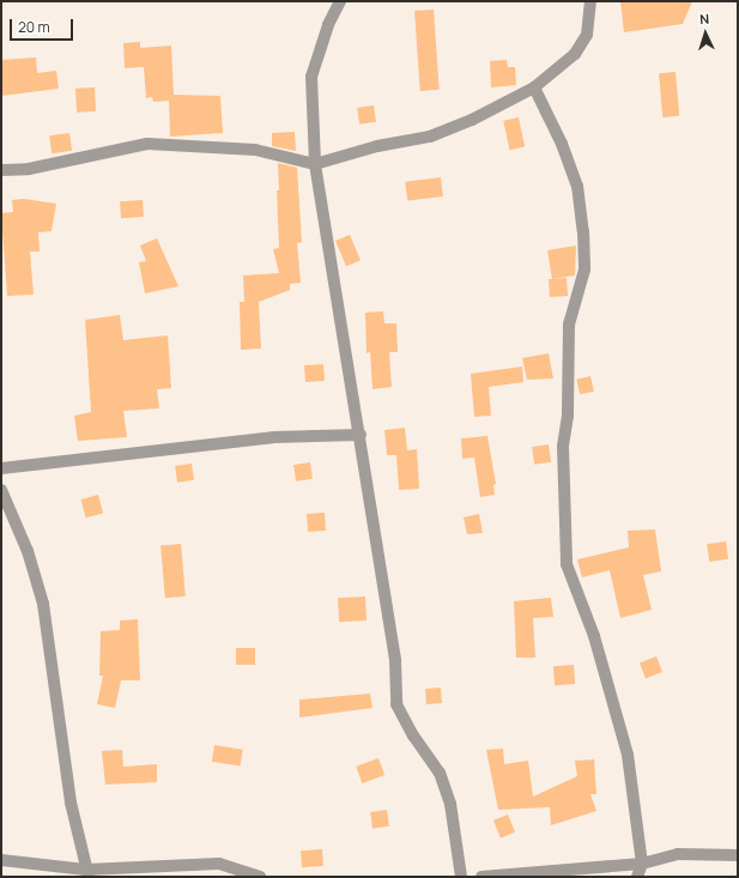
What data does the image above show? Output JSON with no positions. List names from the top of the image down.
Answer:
{
  "scale_bar": "20 m",
  "north": "top"
}
